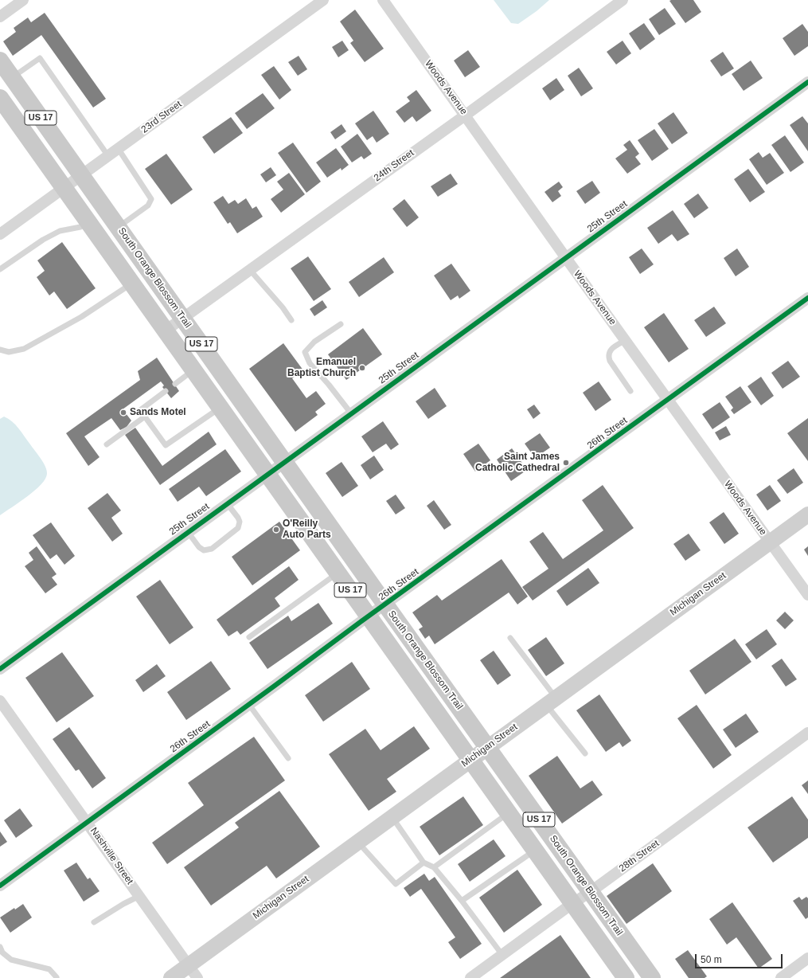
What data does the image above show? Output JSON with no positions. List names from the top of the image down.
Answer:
{
  "streets": {
    "main road": ["US 17", "South Orange Blossom Trail", "Michigan Street"],
    "street": [
      "Woods Avenue",
      "23rd Street",
      "24th Street",
      "25th Street",
      "26th Street",
      "Nashville Street",
      "28th Street"
    ]
  },
  "crossings": [
    ["Woods Avenue", "24th Street"],
    ["Woods Avenue", "25th Street"],
    ["Woods Avenue", "26th Street"],
    ["Woods Avenue", "Michigan Street"],
    ["23rd Street", "South Orange Blossom Trail"],
    ["24th Street", "South Orange Blossom Trail"],
    ["25th Street", "South Orange Blossom Trail"],
    ["South Orange Blossom Trail", "26th Street"],
    ["South Orange Blossom Trail", "Michigan Street"],
    ["South Orange Blossom Trail", "28th Street"],
    ["26th Street", "Nashville Street"],
    ["Michigan Street", "Nashville Street"]
  ],
  "places": [
    "Emanuel Baptist Church",
    "Sands Motel",
    "Saint James Catholic Cathedral",
    "O'Reilly Auto Parts"
  ],
  "scale_bar": "50 m"
}
